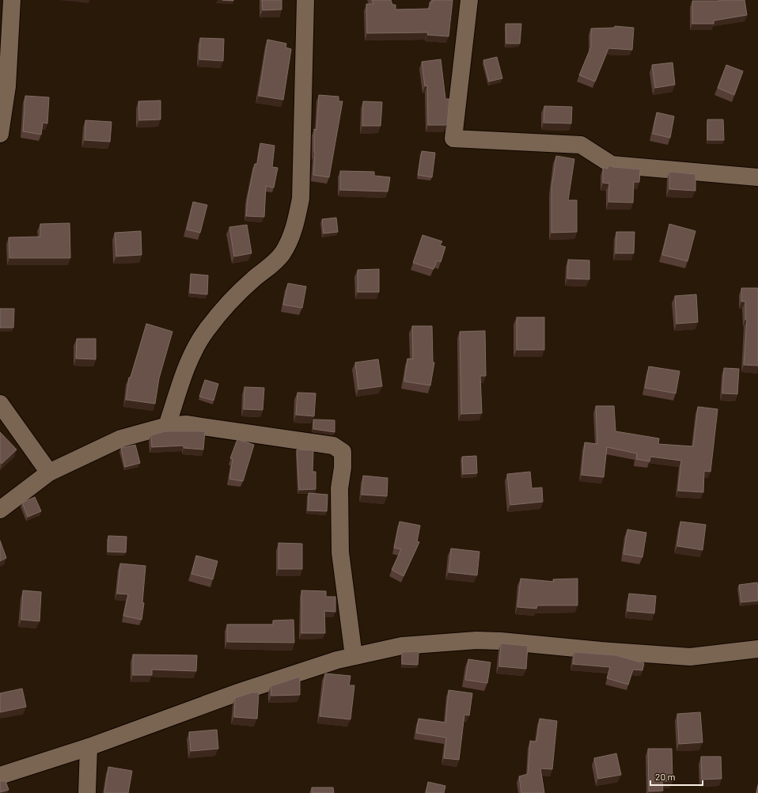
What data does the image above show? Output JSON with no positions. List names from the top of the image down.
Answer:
{
  "scale_bar": "20 m"
}
